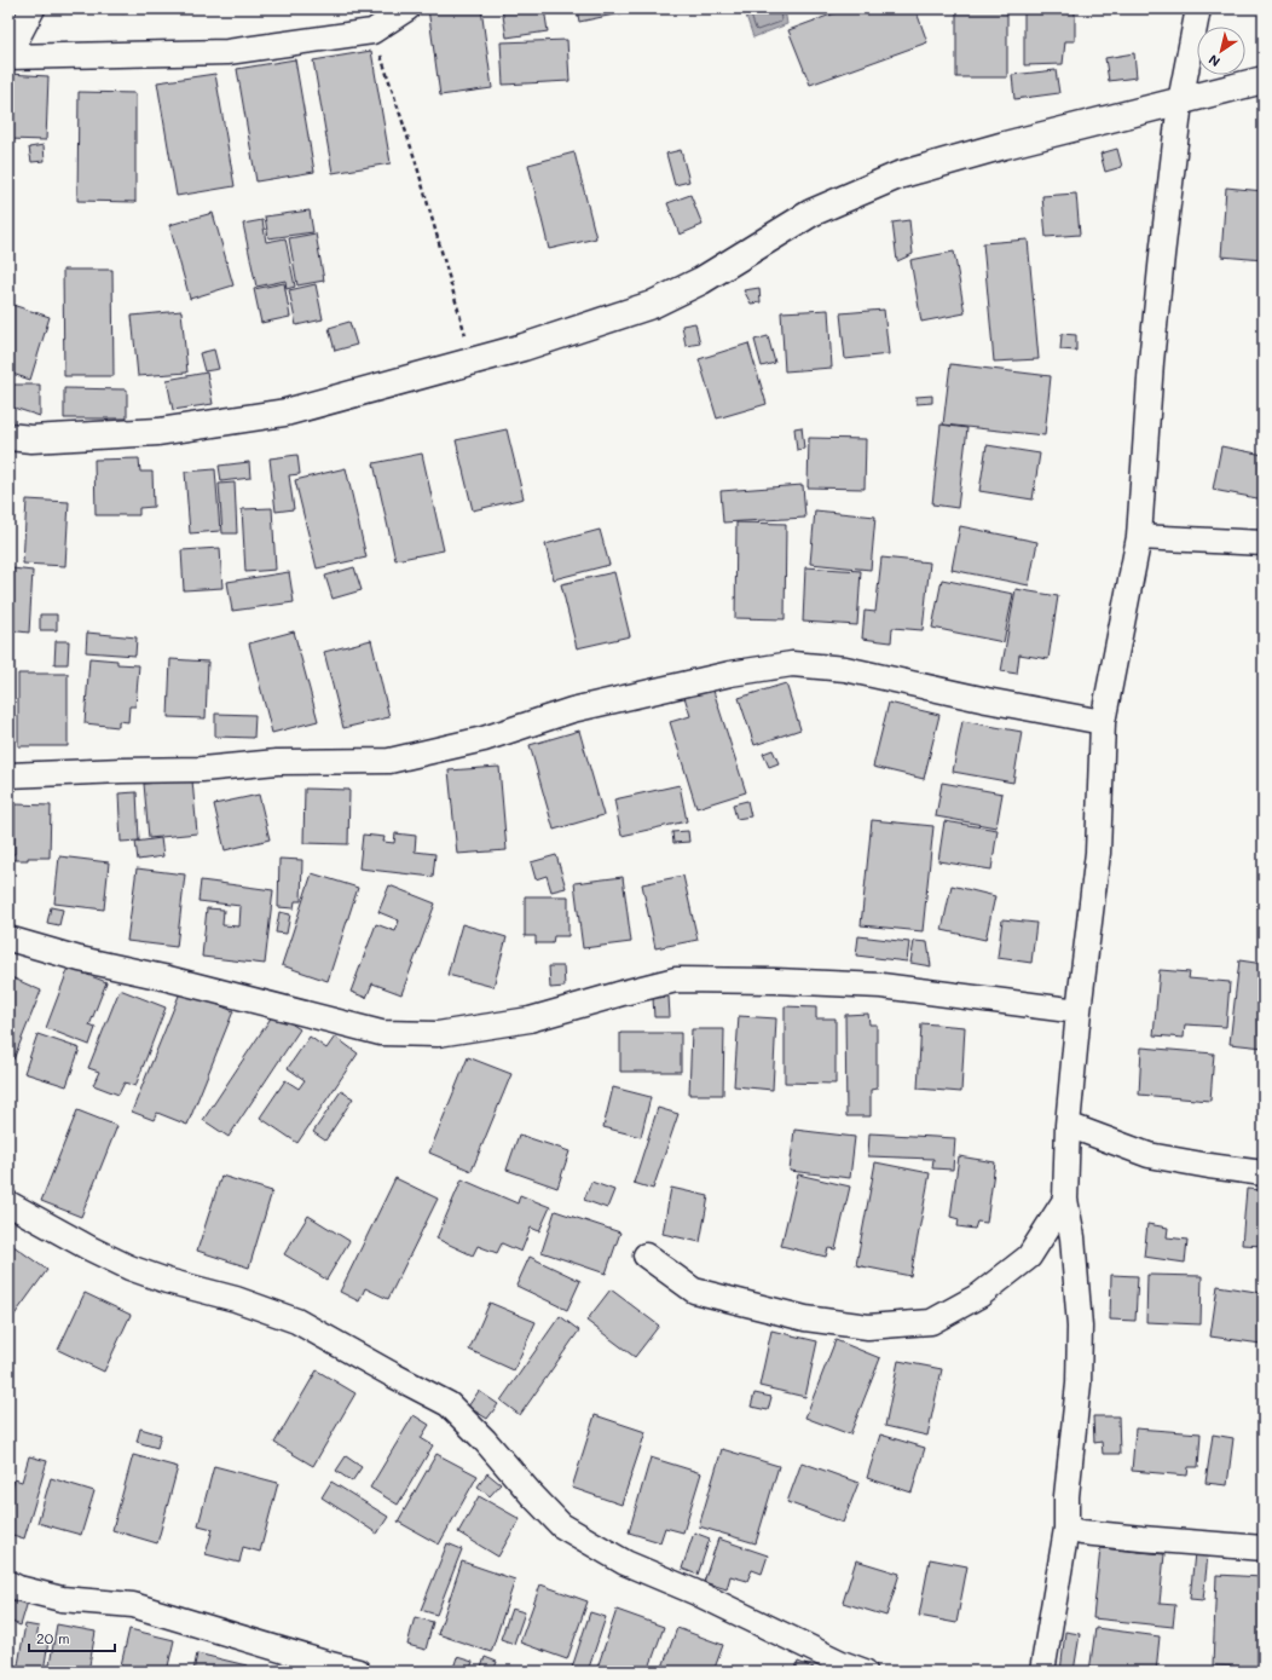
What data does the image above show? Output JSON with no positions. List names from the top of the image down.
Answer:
{
  "scale_bar": "20 m",
  "north": "bottom left"
}
